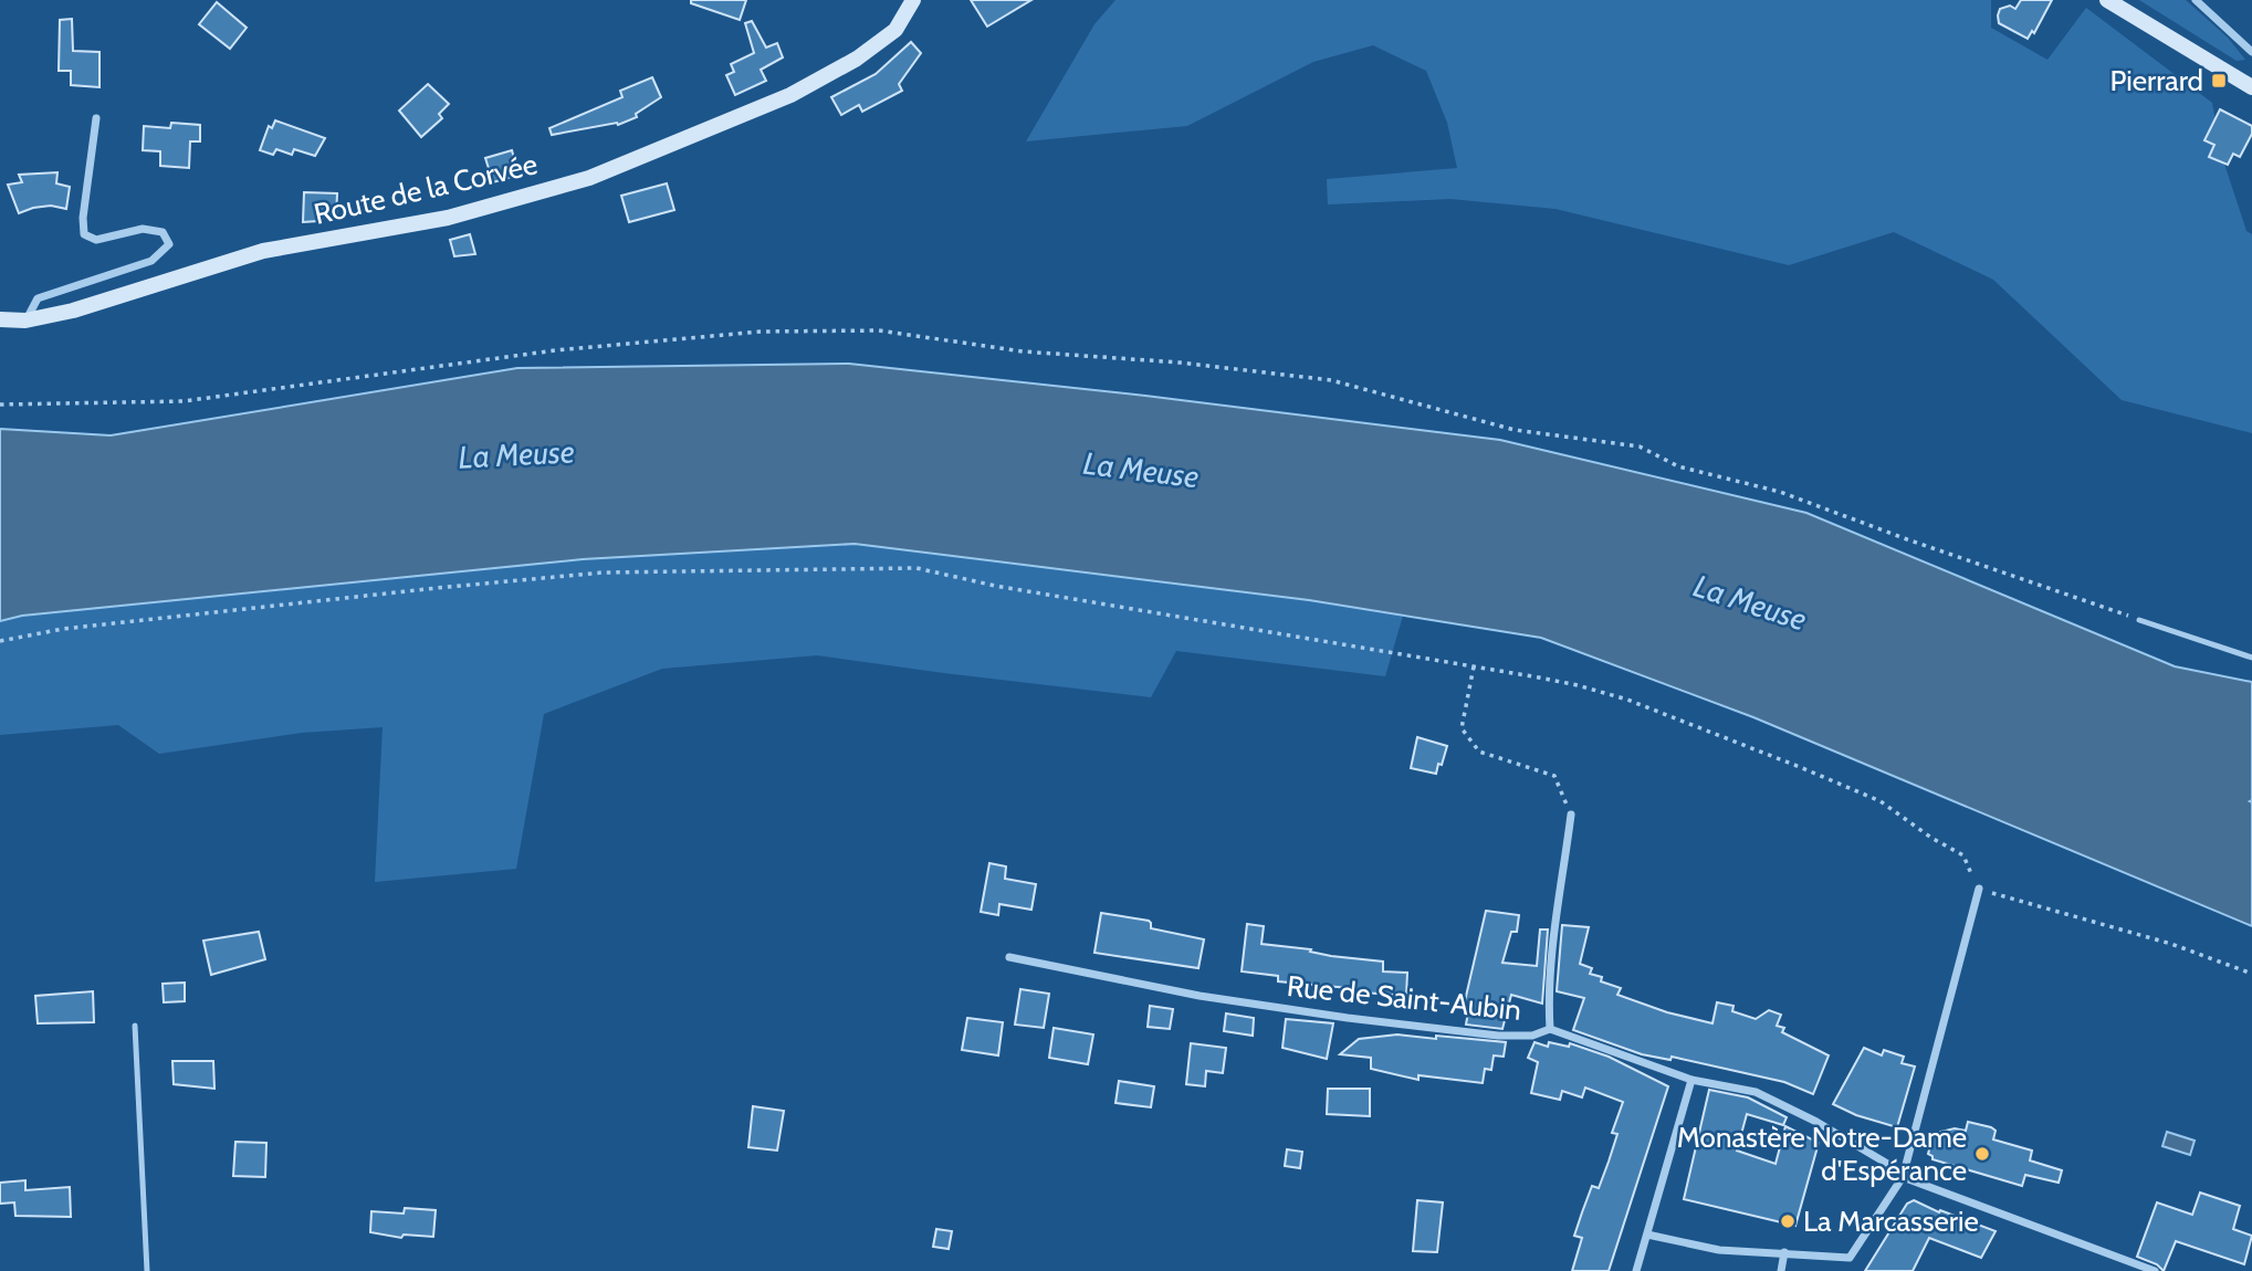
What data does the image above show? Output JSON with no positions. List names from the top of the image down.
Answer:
{
  "streets": {
    "street": ["Route de la Corvée", "Rue de Saint-Aubin"]
  },
  "water": ["La Meuse"],
  "places": {
    "transit": ["Pierrard"],
    "other": ["Monastère Notre-Dame d'Espérance", "La Marcasserie"]
  }
}
